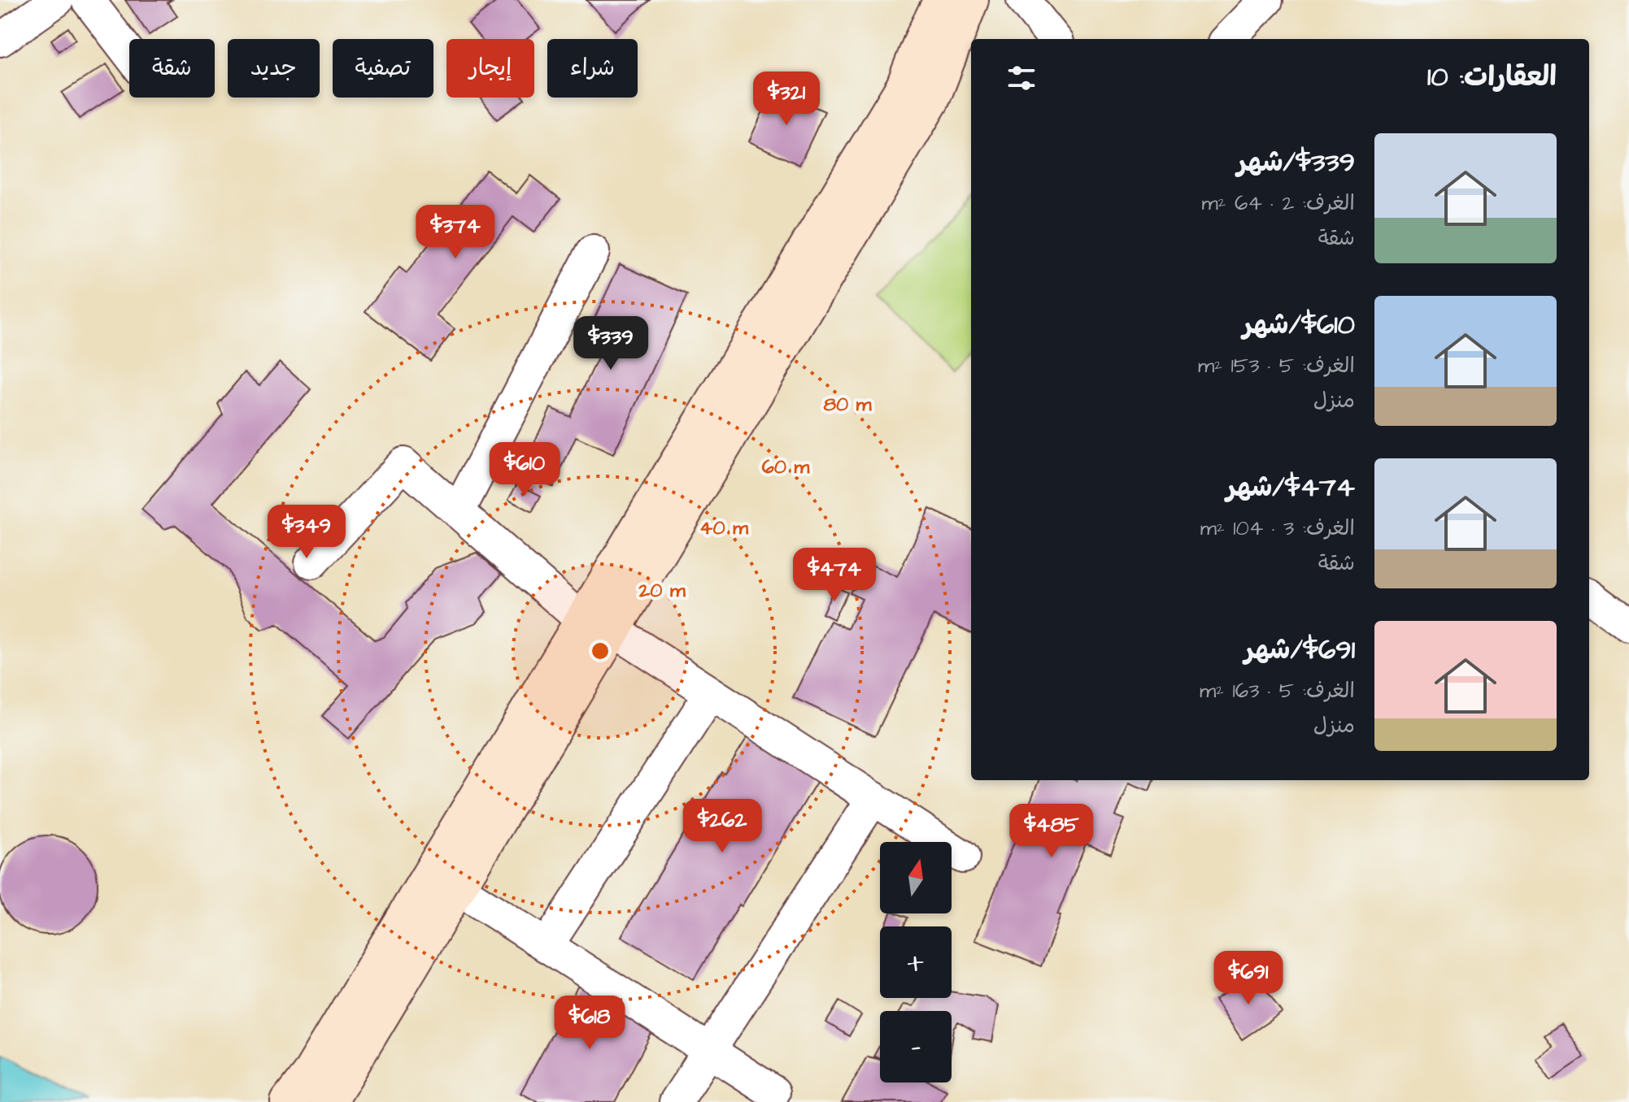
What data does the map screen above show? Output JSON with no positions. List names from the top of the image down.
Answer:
{
  "north": "top",
  "page": {
    "chip": [
      "شراء",
      "إيجار",
      "تصفية",
      "جديد",
      "شقة"
    ],
    "heading": "العقارات: 10",
    "price": [
      "$321",
      "$374",
      "$339",
      "$610",
      "$349",
      "$474",
      "$262",
      "$485",
      "$691",
      "$618"
    ],
    "list": [
      {
        "name": "$339/شهر",
        "note": "الغرف: 2 · 64 m² · شقة"
      },
      {
        "name": "$610/شهر",
        "note": "الغرف: 5 · 153 m² · منزل"
      },
      {
        "name": "$474/شهر",
        "note": "الغرف: 3 · 104 m² · شقة"
      },
      {
        "name": "$691/شهر",
        "note": "الغرف: 5 · 163 m² · منزل"
      }
    ],
    "map_buttons": ["+", "−"]
  },
  "rings": [
    "80 m",
    "60 m",
    "40 m",
    "20 m"
  ]
}
